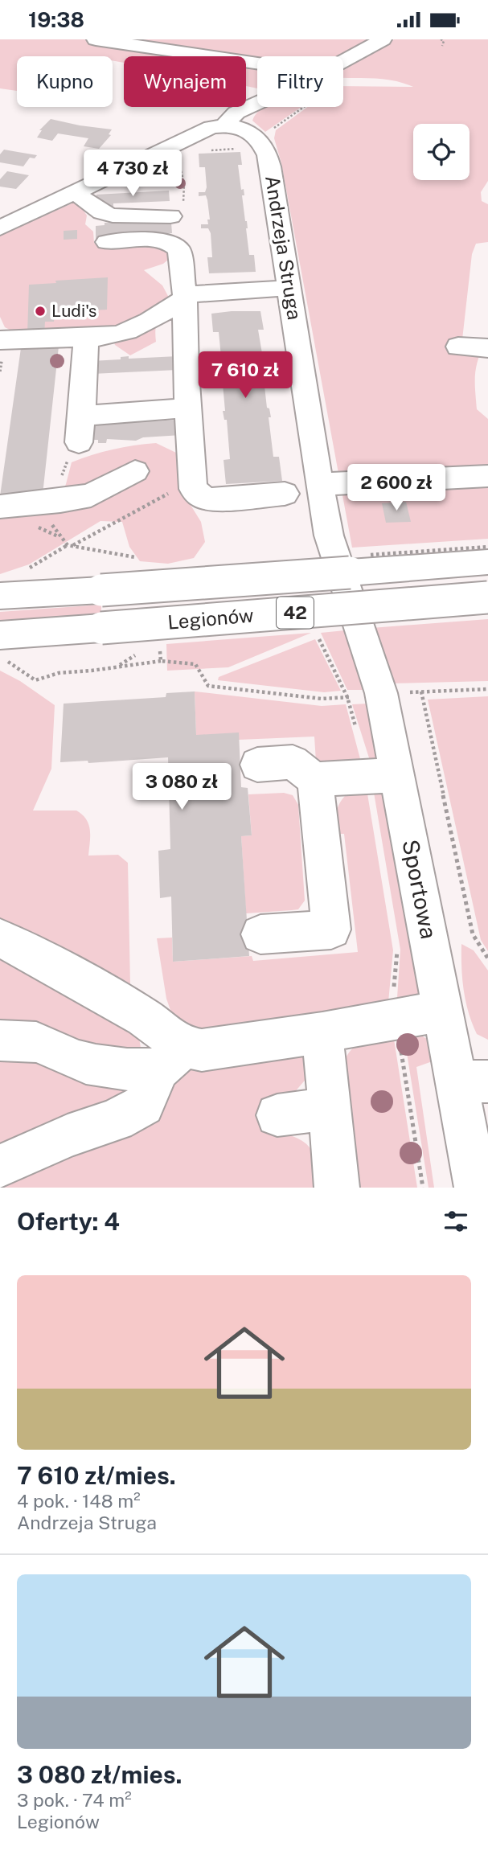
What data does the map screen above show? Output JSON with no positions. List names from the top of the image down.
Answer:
{
  "streets": {
    "street": [
      "Andrzeja Struga",
      "42",
      "Legionów",
      "Sportowa"
    ]
  },
  "crossings": [
    ["Andrzeja Struga", "Sportowa"]
  ],
  "places": ["Ludi's"],
  "page": {
    "status": "19:38",
    "chip": ["Kupno", "Wynajem", "Filtry"],
    "price": [
      "4 730 zł",
      "7 610 zł",
      "2 600 zł",
      "3 080 zł"
    ],
    "heading": "Oferty: 4",
    "list": [
      {
        "name": "7 610 zł/mies.",
        "note": "4 pok. · 148 m² · Andrzeja Struga"
      },
      {
        "name": "3 080 zł/mies.",
        "note": "3 pok. · 74 m² · Legionów"
      }
    ]
  }
}
